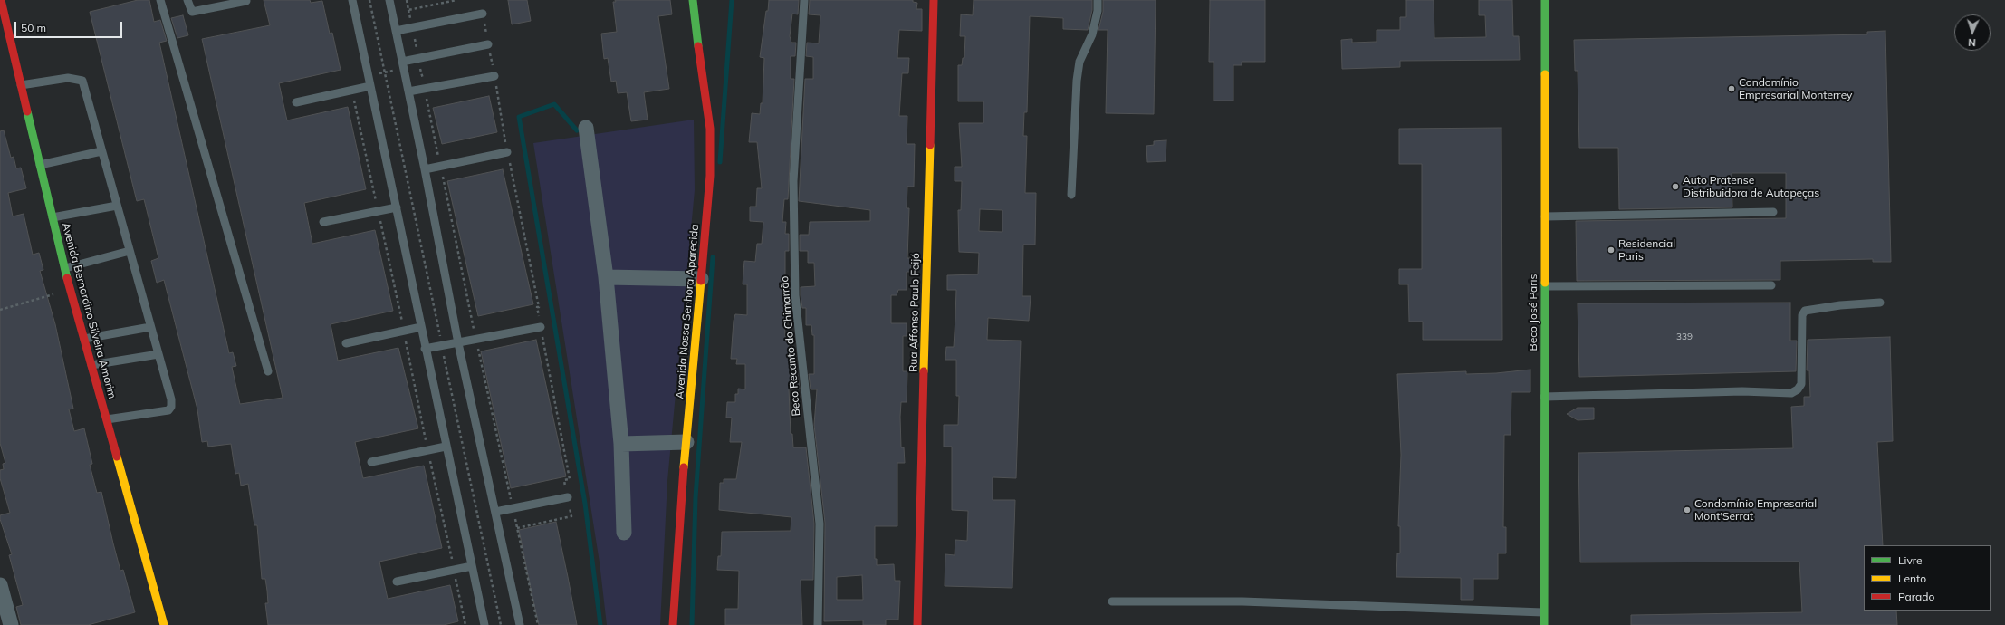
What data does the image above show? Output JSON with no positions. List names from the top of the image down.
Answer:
{
  "streets": {
    "street": [
      "Avenida Bernardino Silveira Amorim",
      "Avenida Nossa Senhora Aparecida",
      "Rua Affonso Paulo Feijó",
      "Beco José Paris"
    ],
    "lane": ["Beco Recanto do Chimarrão"]
  },
  "places": [
    "Condomínio Empresarial Monterrey",
    "Auto Pratense Distribuidora de Autopeças",
    "Residencial Paris",
    "Condomínio Empresarial Mont'Serrat"
  ],
  "house_numbers": ["339"],
  "legend": ["Livre", "Lento", "Parado"],
  "scale_bar": "50 m",
  "north": "bottom"
}
